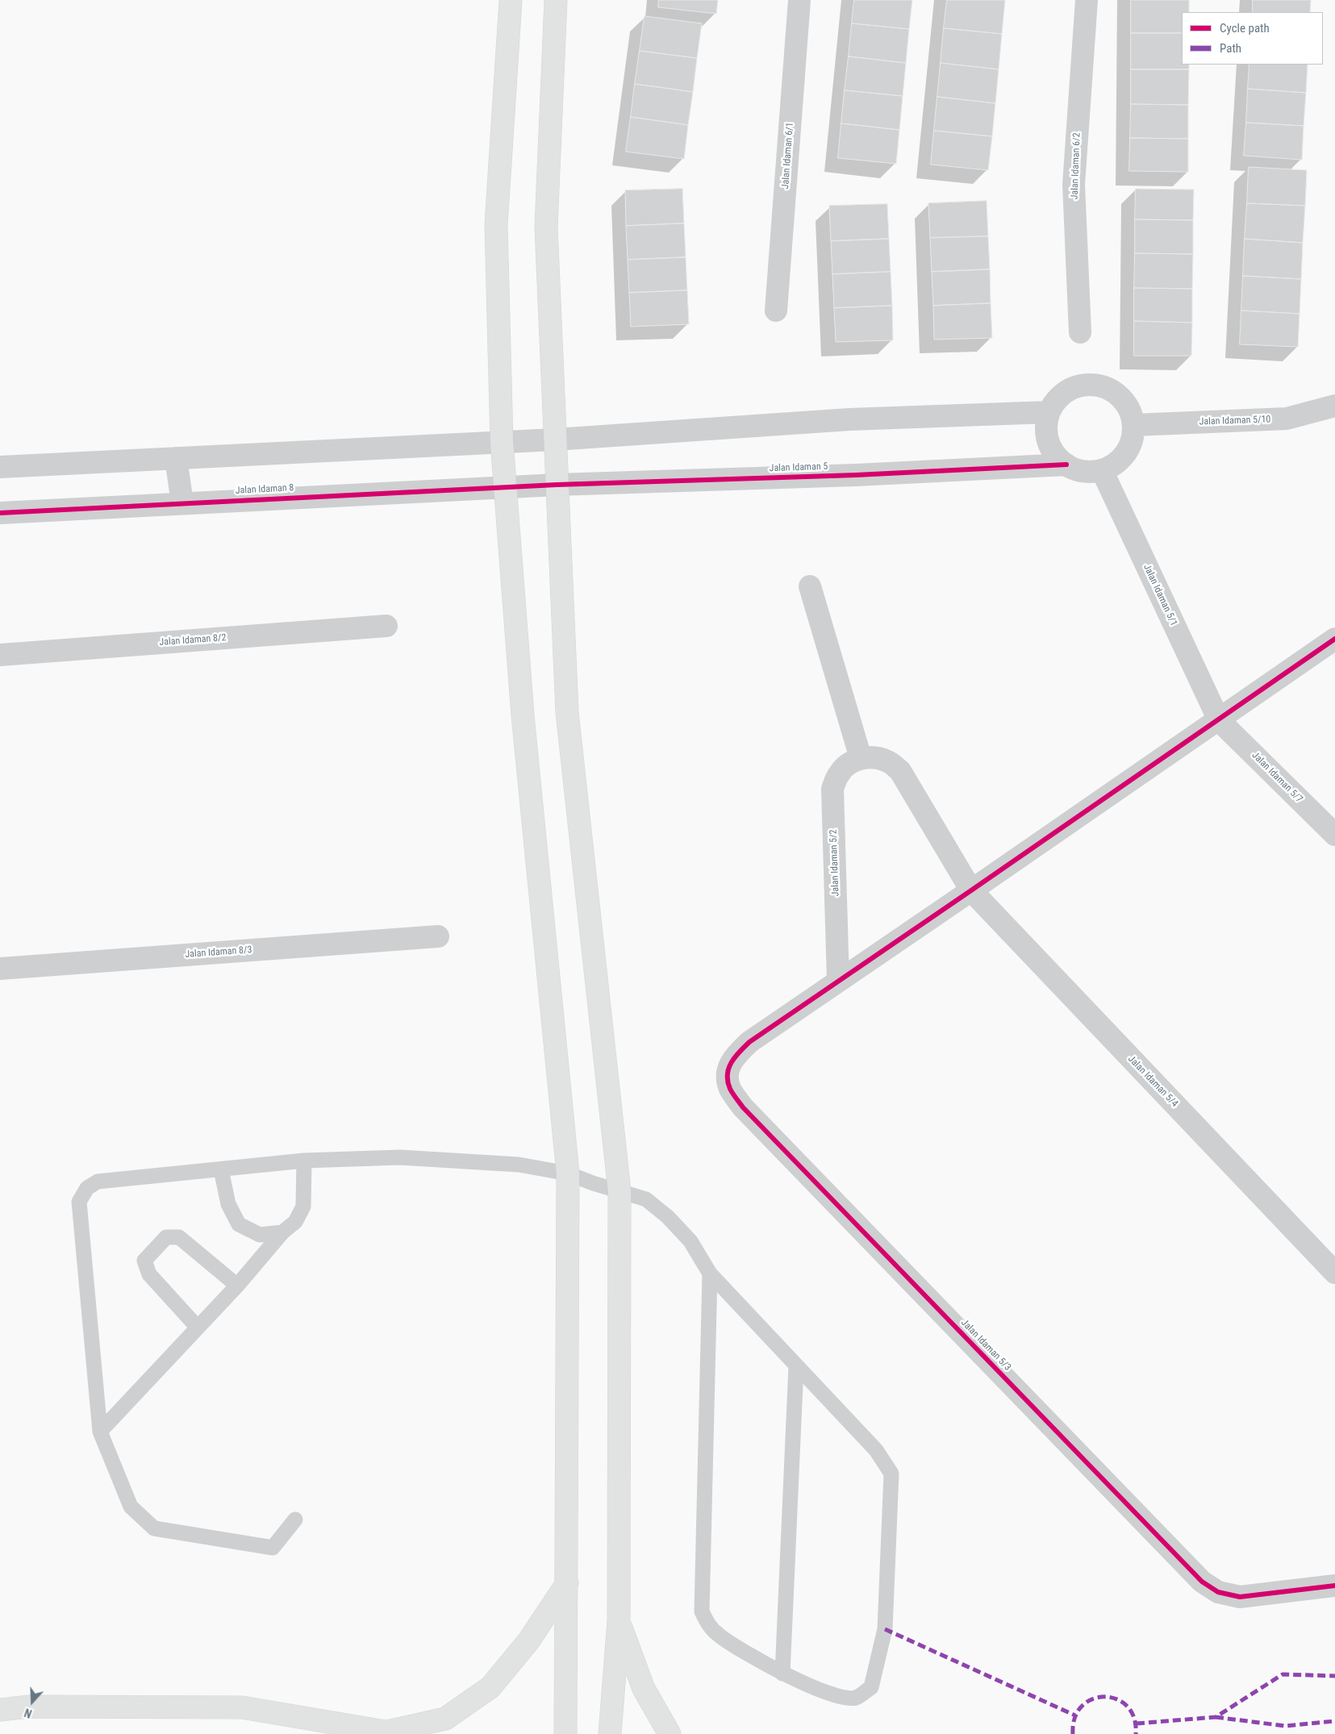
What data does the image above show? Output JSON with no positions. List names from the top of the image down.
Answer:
{
  "streets": {
    "street": [
      "Jalan Idaman 6/1",
      "Jalan Idaman 6/2",
      "Jalan Idaman 5/10",
      "Jalan Idaman 5",
      "Jalan Idaman 8",
      "Jalan Idaman 5/1",
      "Jalan Idaman 8/2",
      "Jalan Idaman 5/7",
      "Jalan Idaman 5/2",
      "Jalan Idaman 8/3",
      "Jalan Idaman 5/4",
      "Jalan Idaman 5/3"
    ]
  },
  "crossings": [
    ["Jalan Idaman 5/10", "Jalan Idaman 5"],
    ["Jalan Idaman 5/10", "Jalan Idaman 5/1"],
    ["Jalan Idaman 5", "Jalan Idaman 8"],
    ["Jalan Idaman 5", "Jalan Idaman 5/1"],
    ["Jalan Idaman 5/1", "Jalan Idaman 5/7"],
    ["Jalan Idaman 5/1", "Jalan Idaman 5/3"],
    ["Jalan Idaman 5/7", "Jalan Idaman 5/3"],
    ["Jalan Idaman 5/2", "Jalan Idaman 5/3"],
    ["Jalan Idaman 5/4", "Jalan Idaman 5/3"]
  ],
  "legend": ["Cycle path", "Path"],
  "north": "bottom"
}
